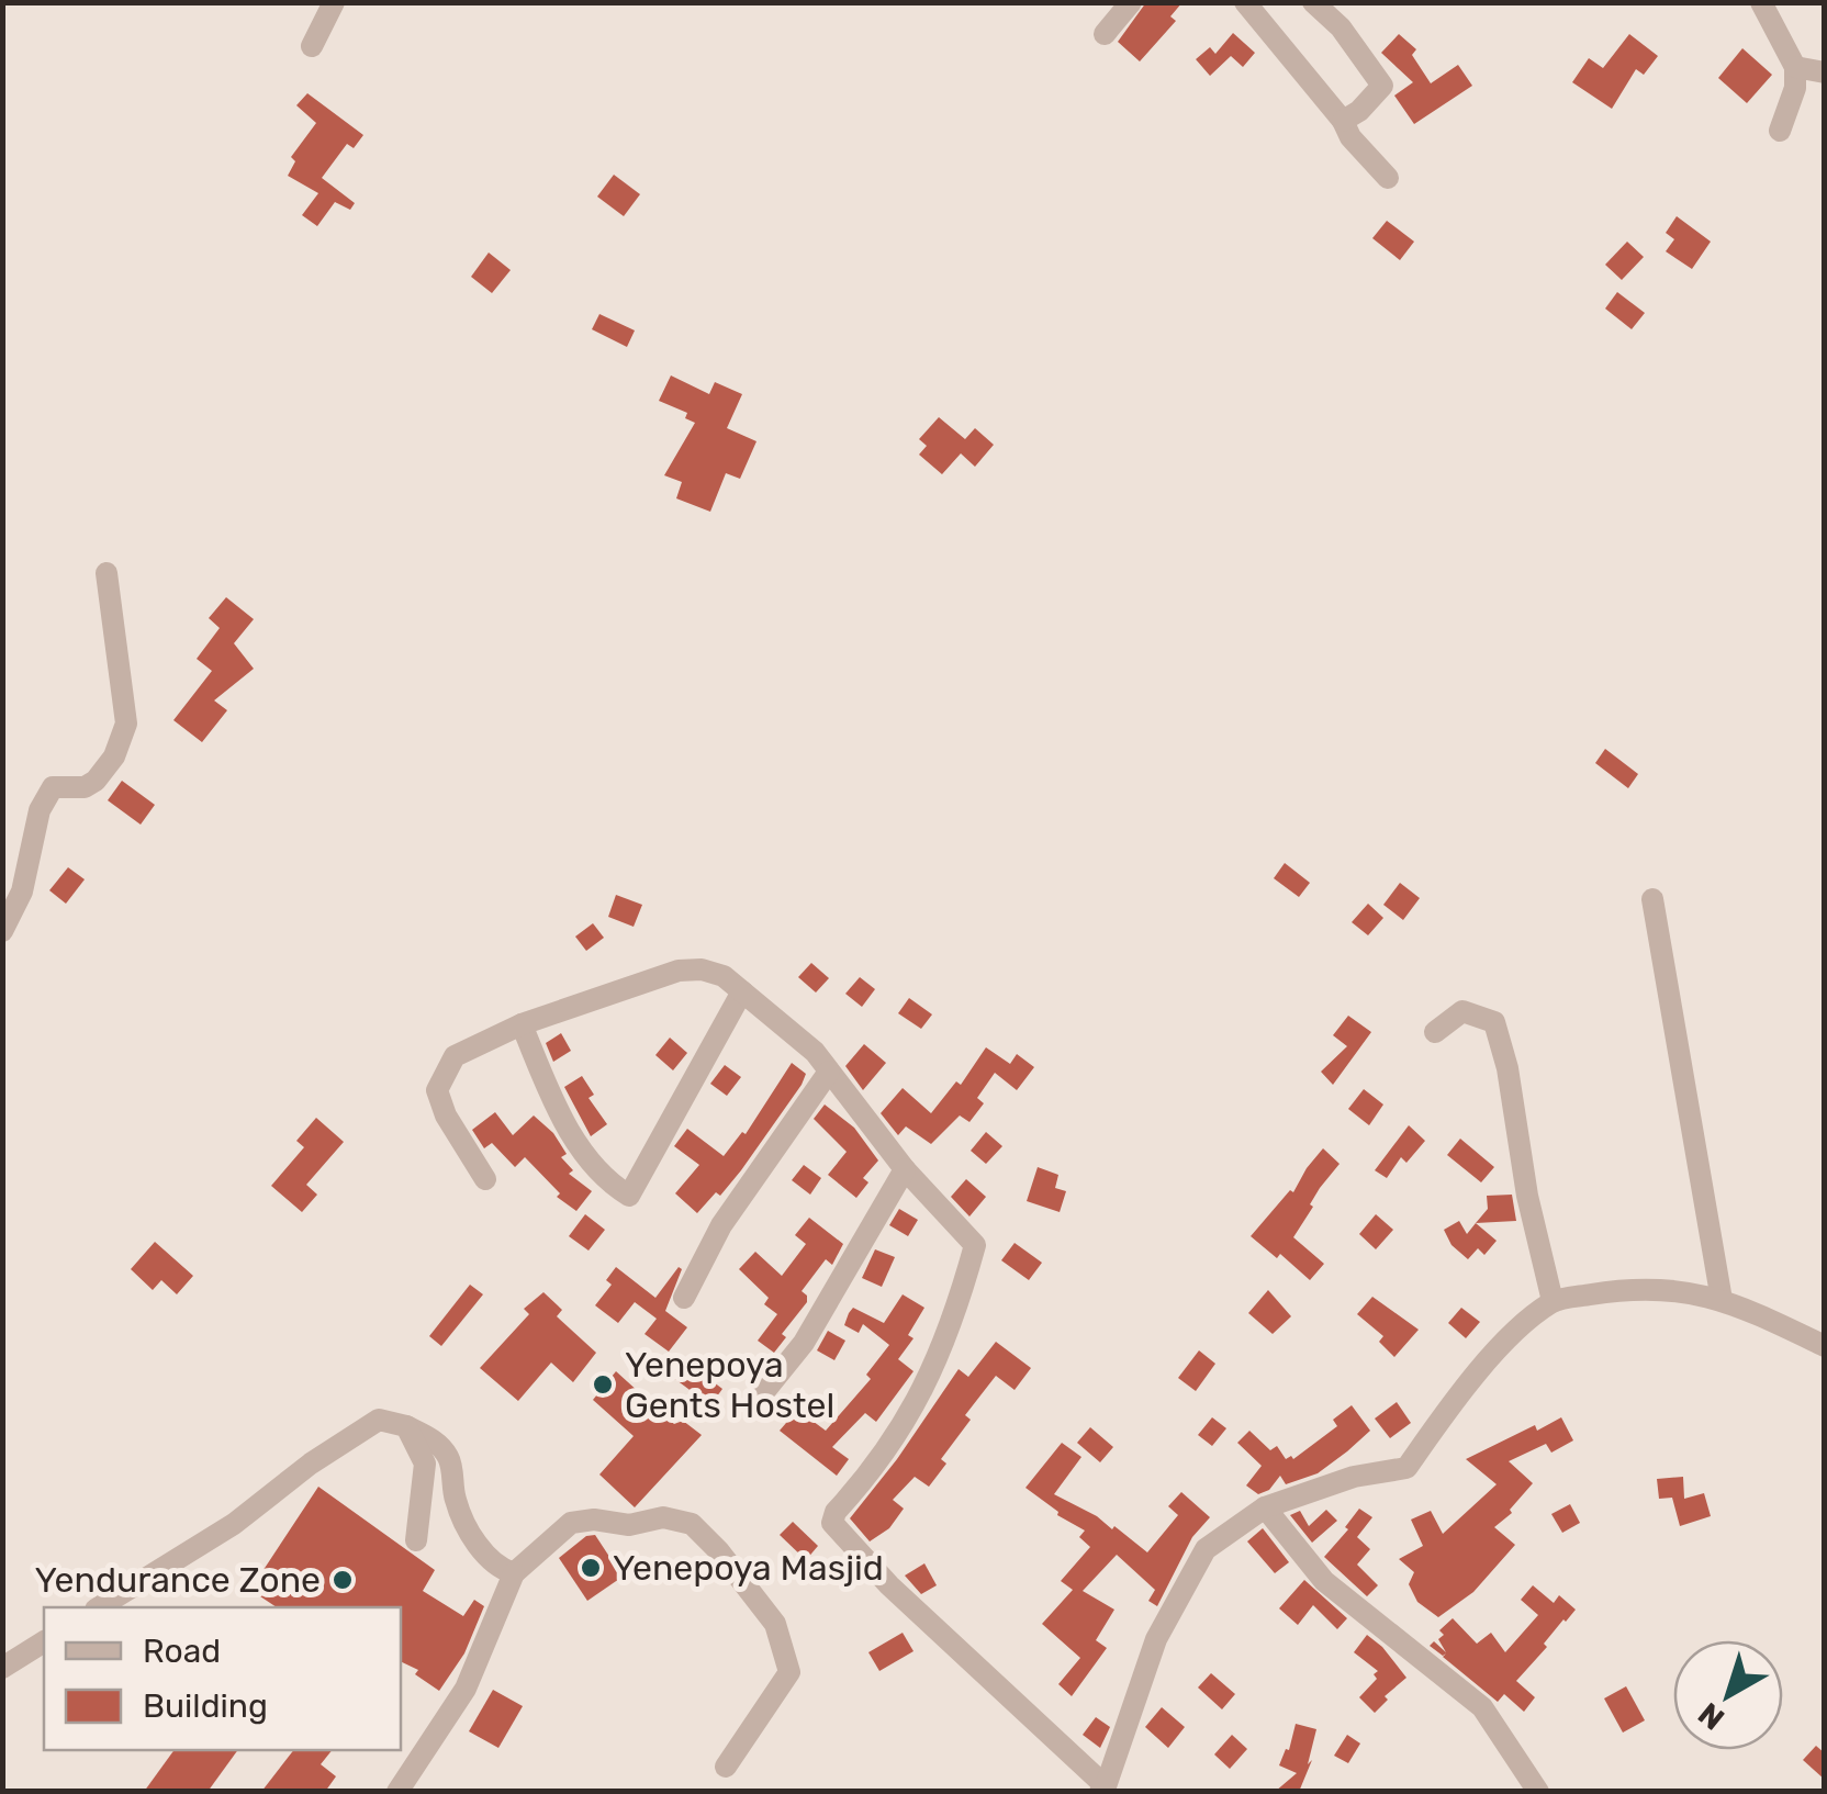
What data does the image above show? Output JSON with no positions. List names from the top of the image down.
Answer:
{
  "places": ["Yenepoya Gents Hostel", "Yenepoya Masjid", "Yendurance Zone"],
  "legend": ["Road", "Building"],
  "north": "bottom left"
}
